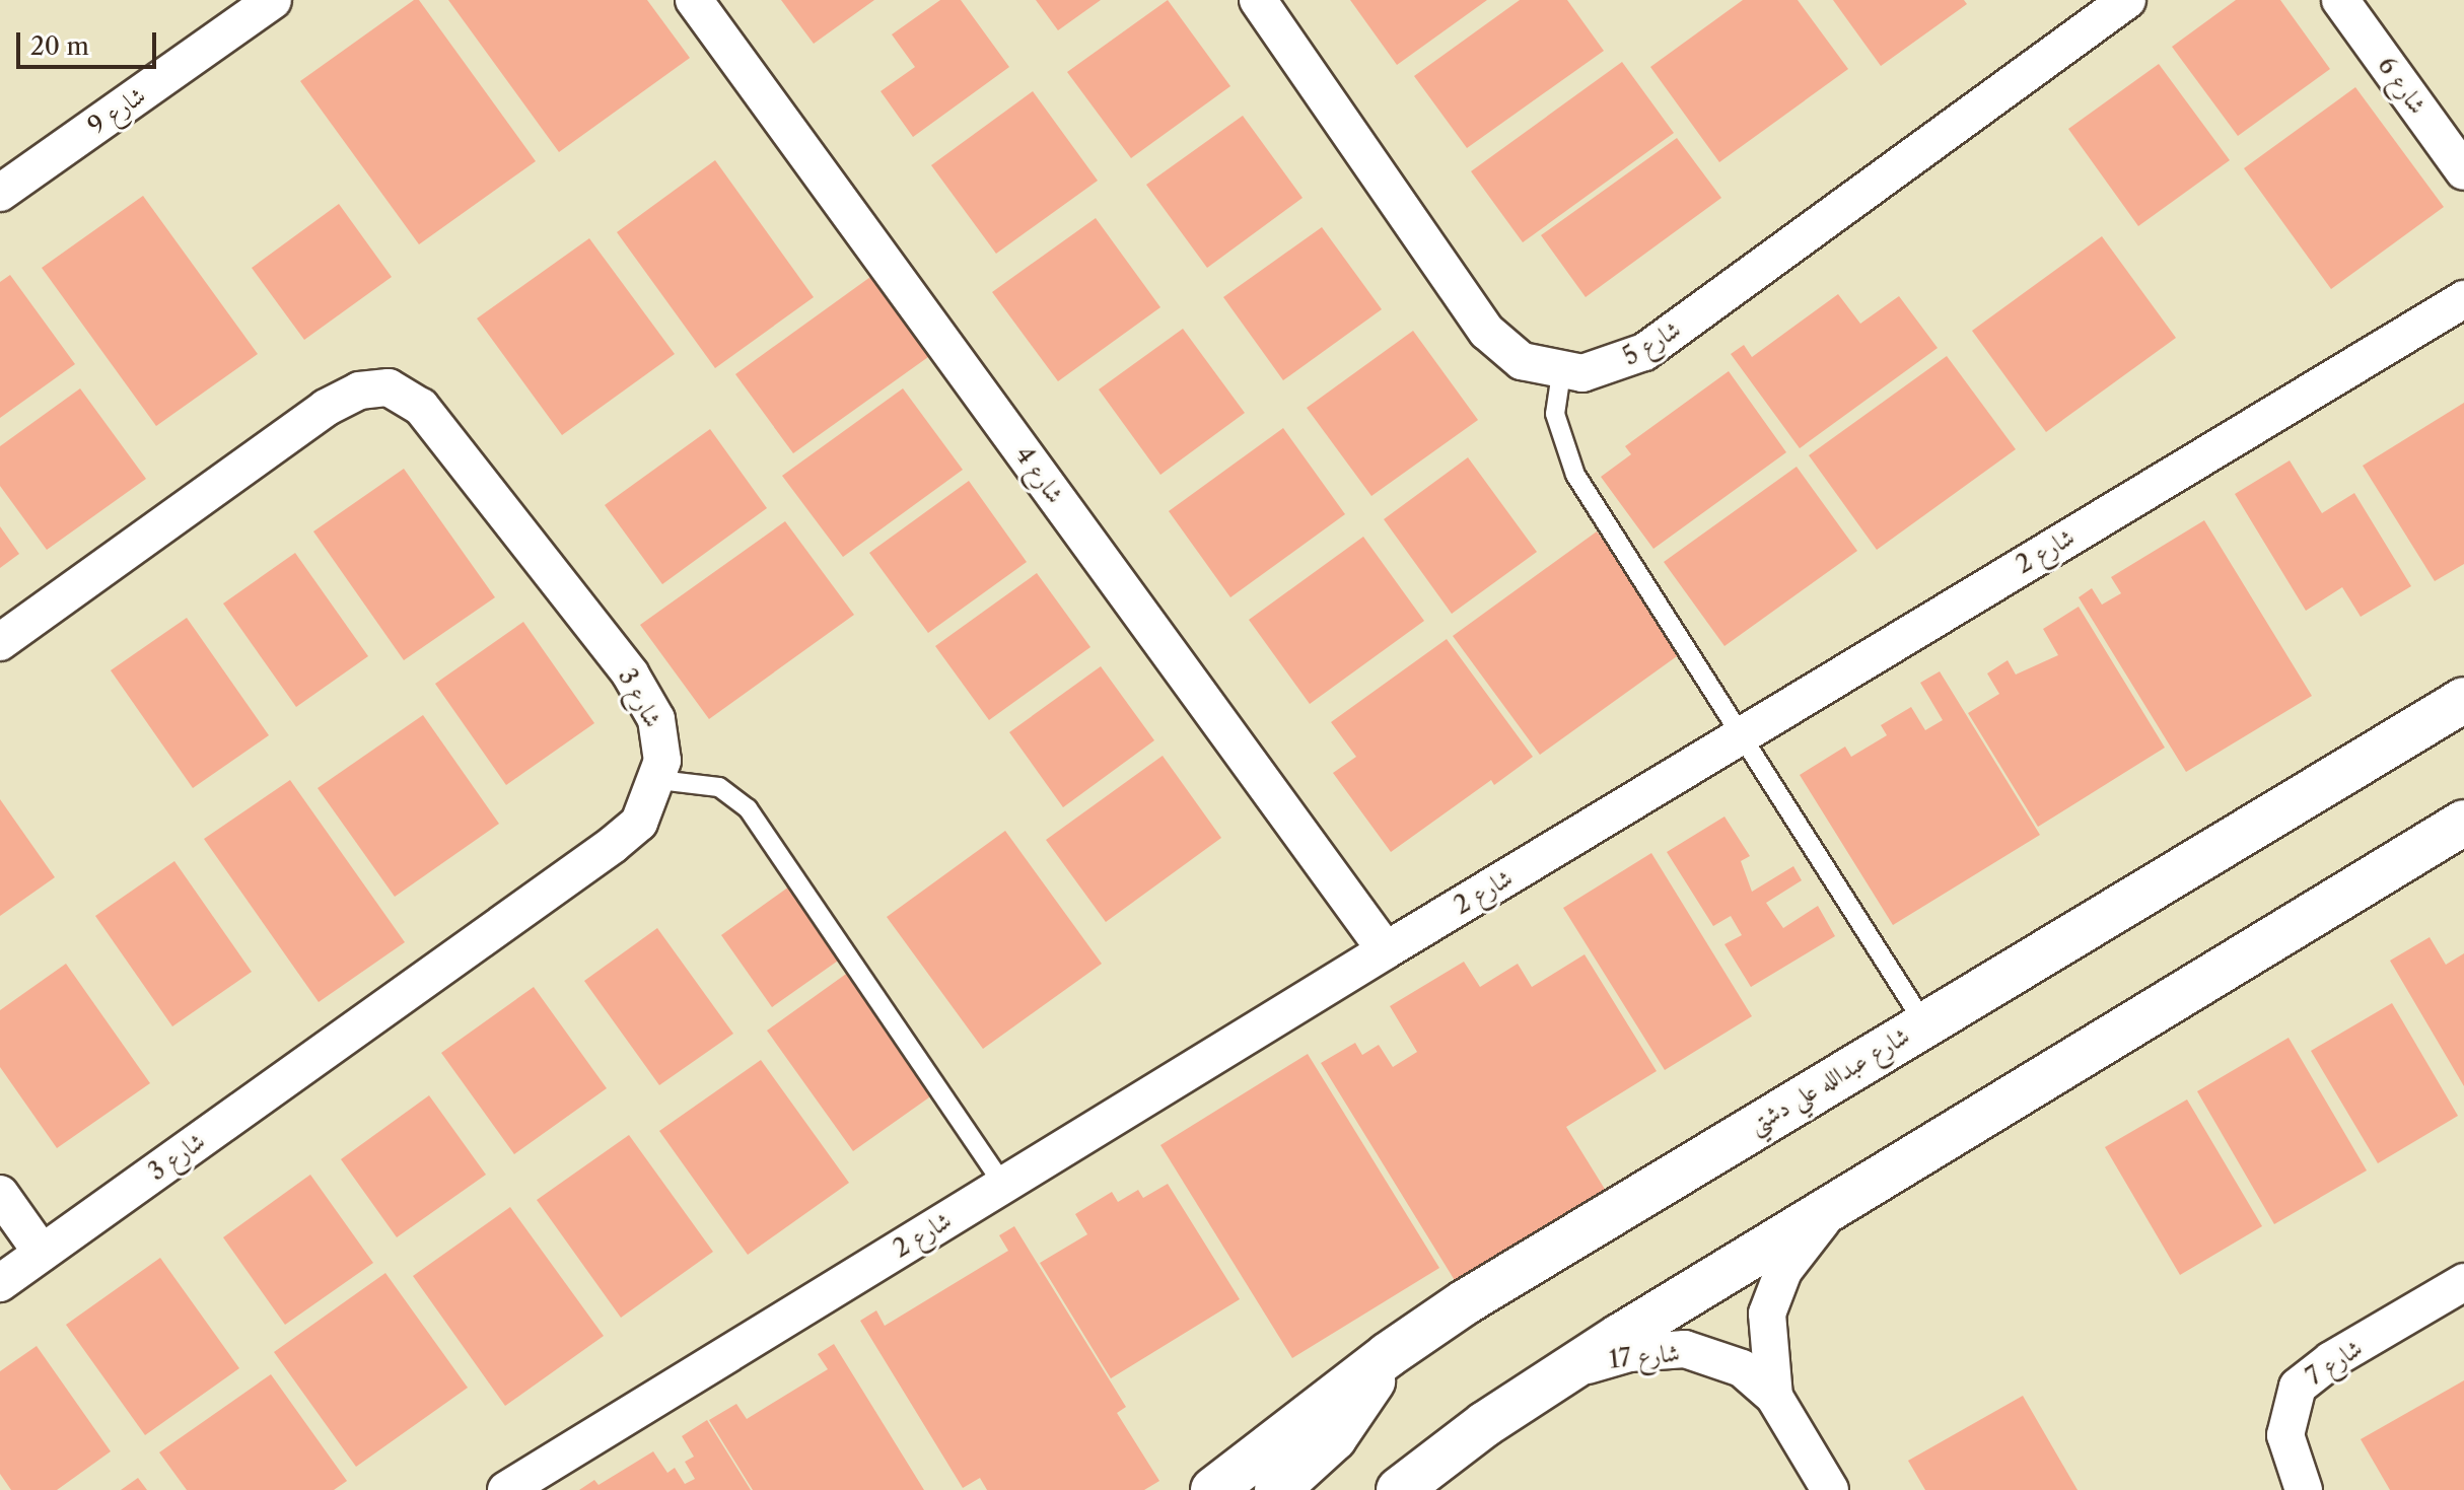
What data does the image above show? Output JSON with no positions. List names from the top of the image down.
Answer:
{
  "streets": {
    "main road": ["شارع عبدالله علي دشتي"],
    "street": [
      "شارع 6",
      "شارع 9",
      "شارع 5",
      "شارع 4",
      "شارع 2",
      "شارع 3",
      "شارع 17",
      "شارع 7"
    ]
  },
  "crossings": [
    ["شارع 4", "شارع 2"]
  ],
  "scale_bar": "20 m"
}
